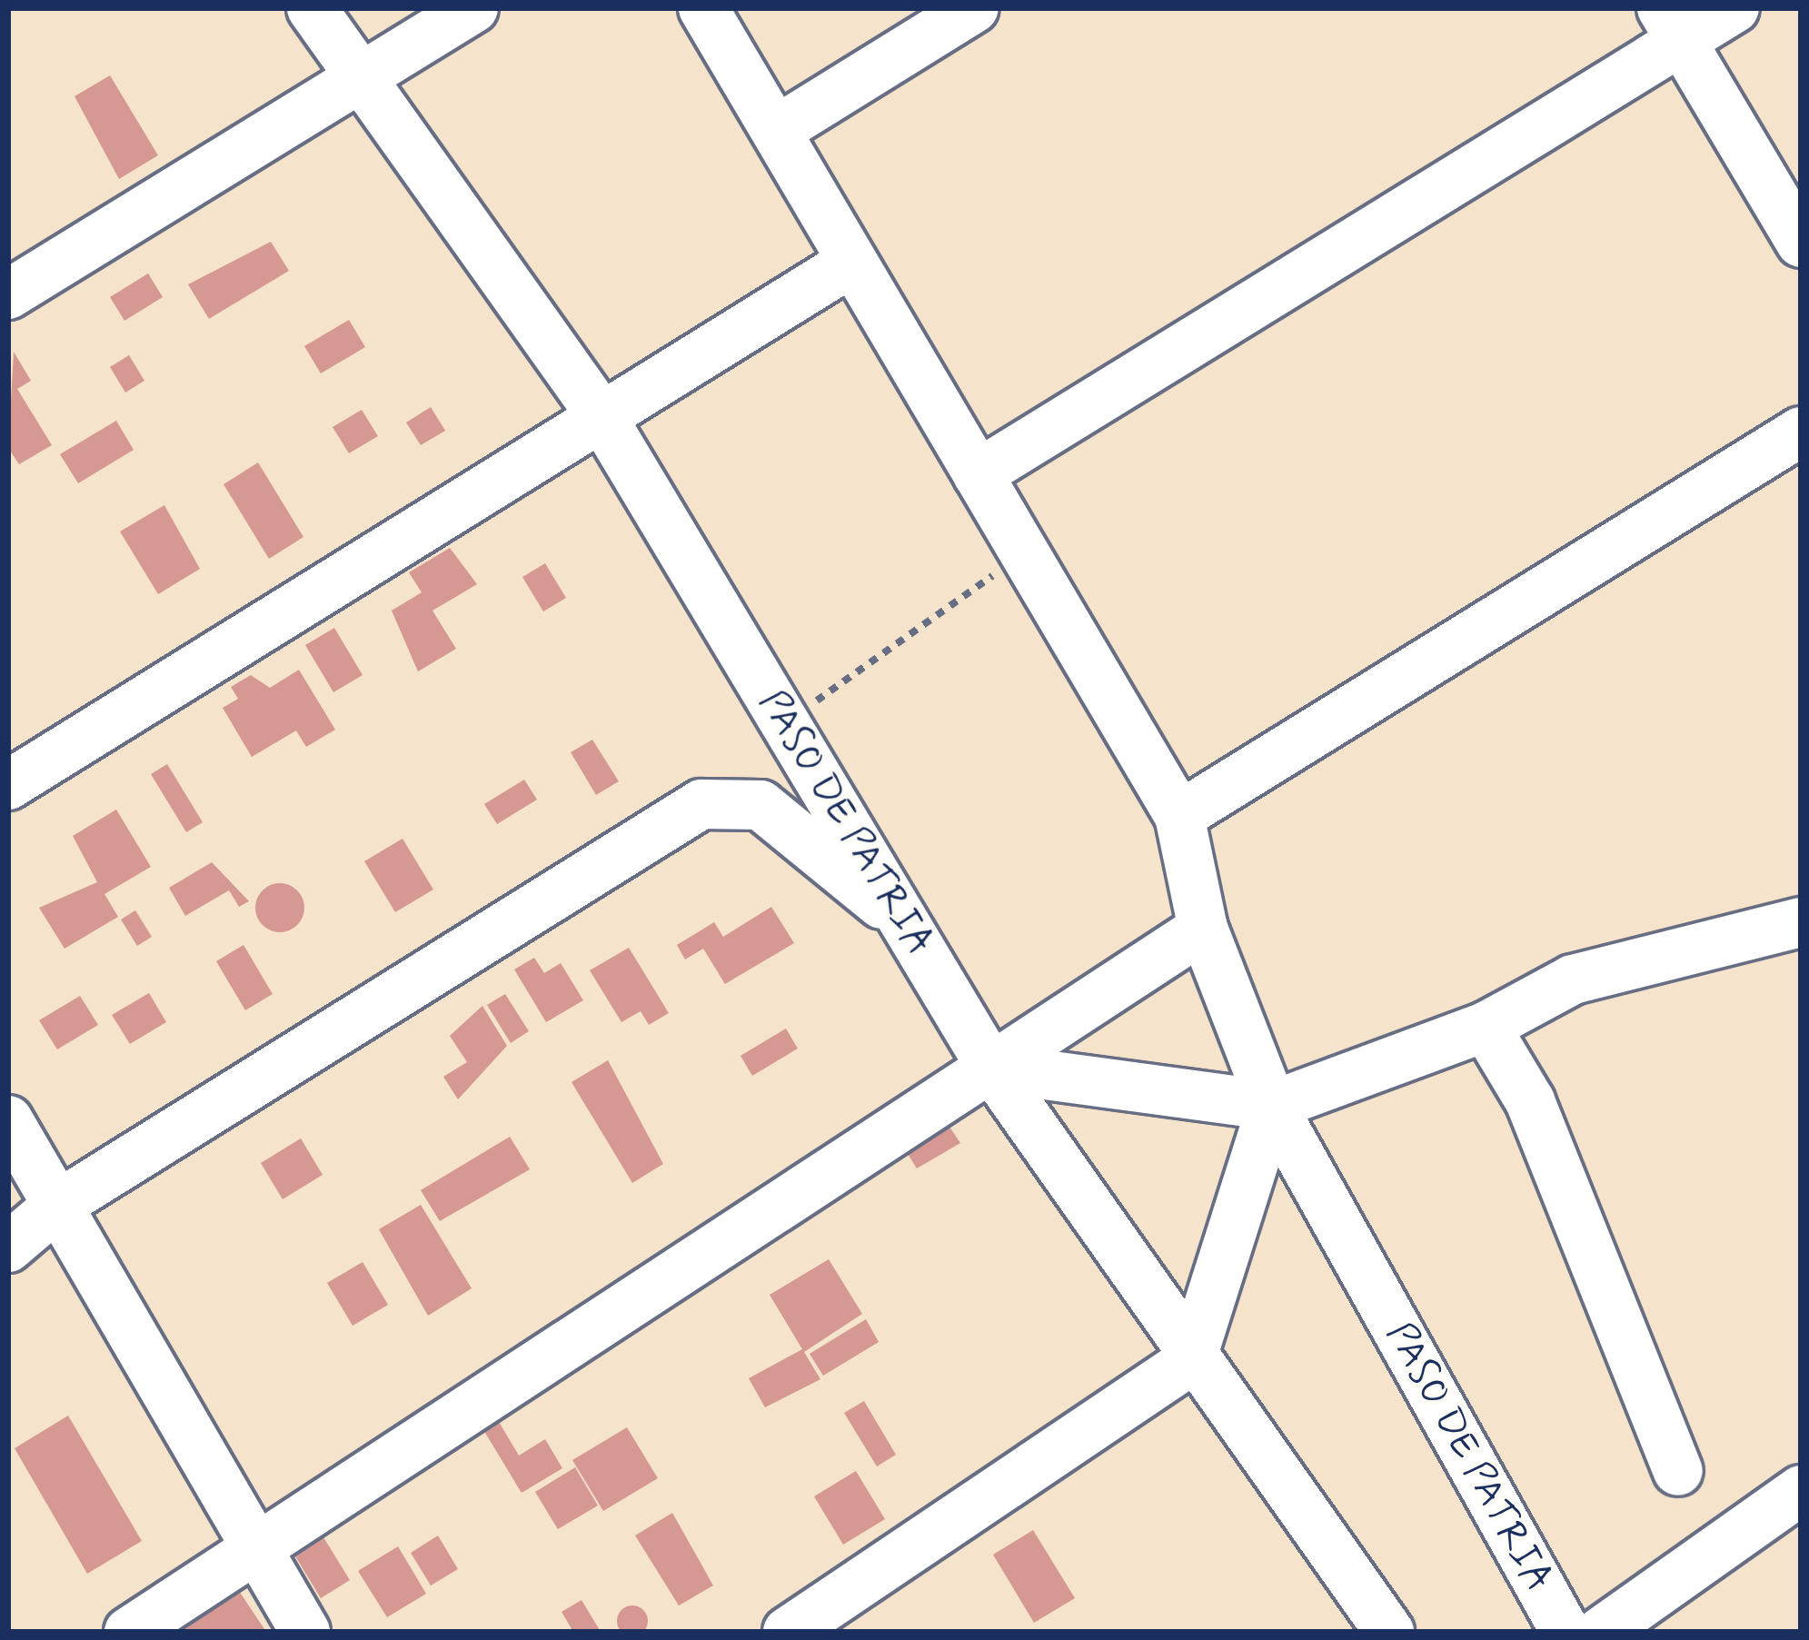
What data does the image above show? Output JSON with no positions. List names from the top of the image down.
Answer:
{
  "streets": {
    "street": ["PASO DE PATRIA"]
  }
}
